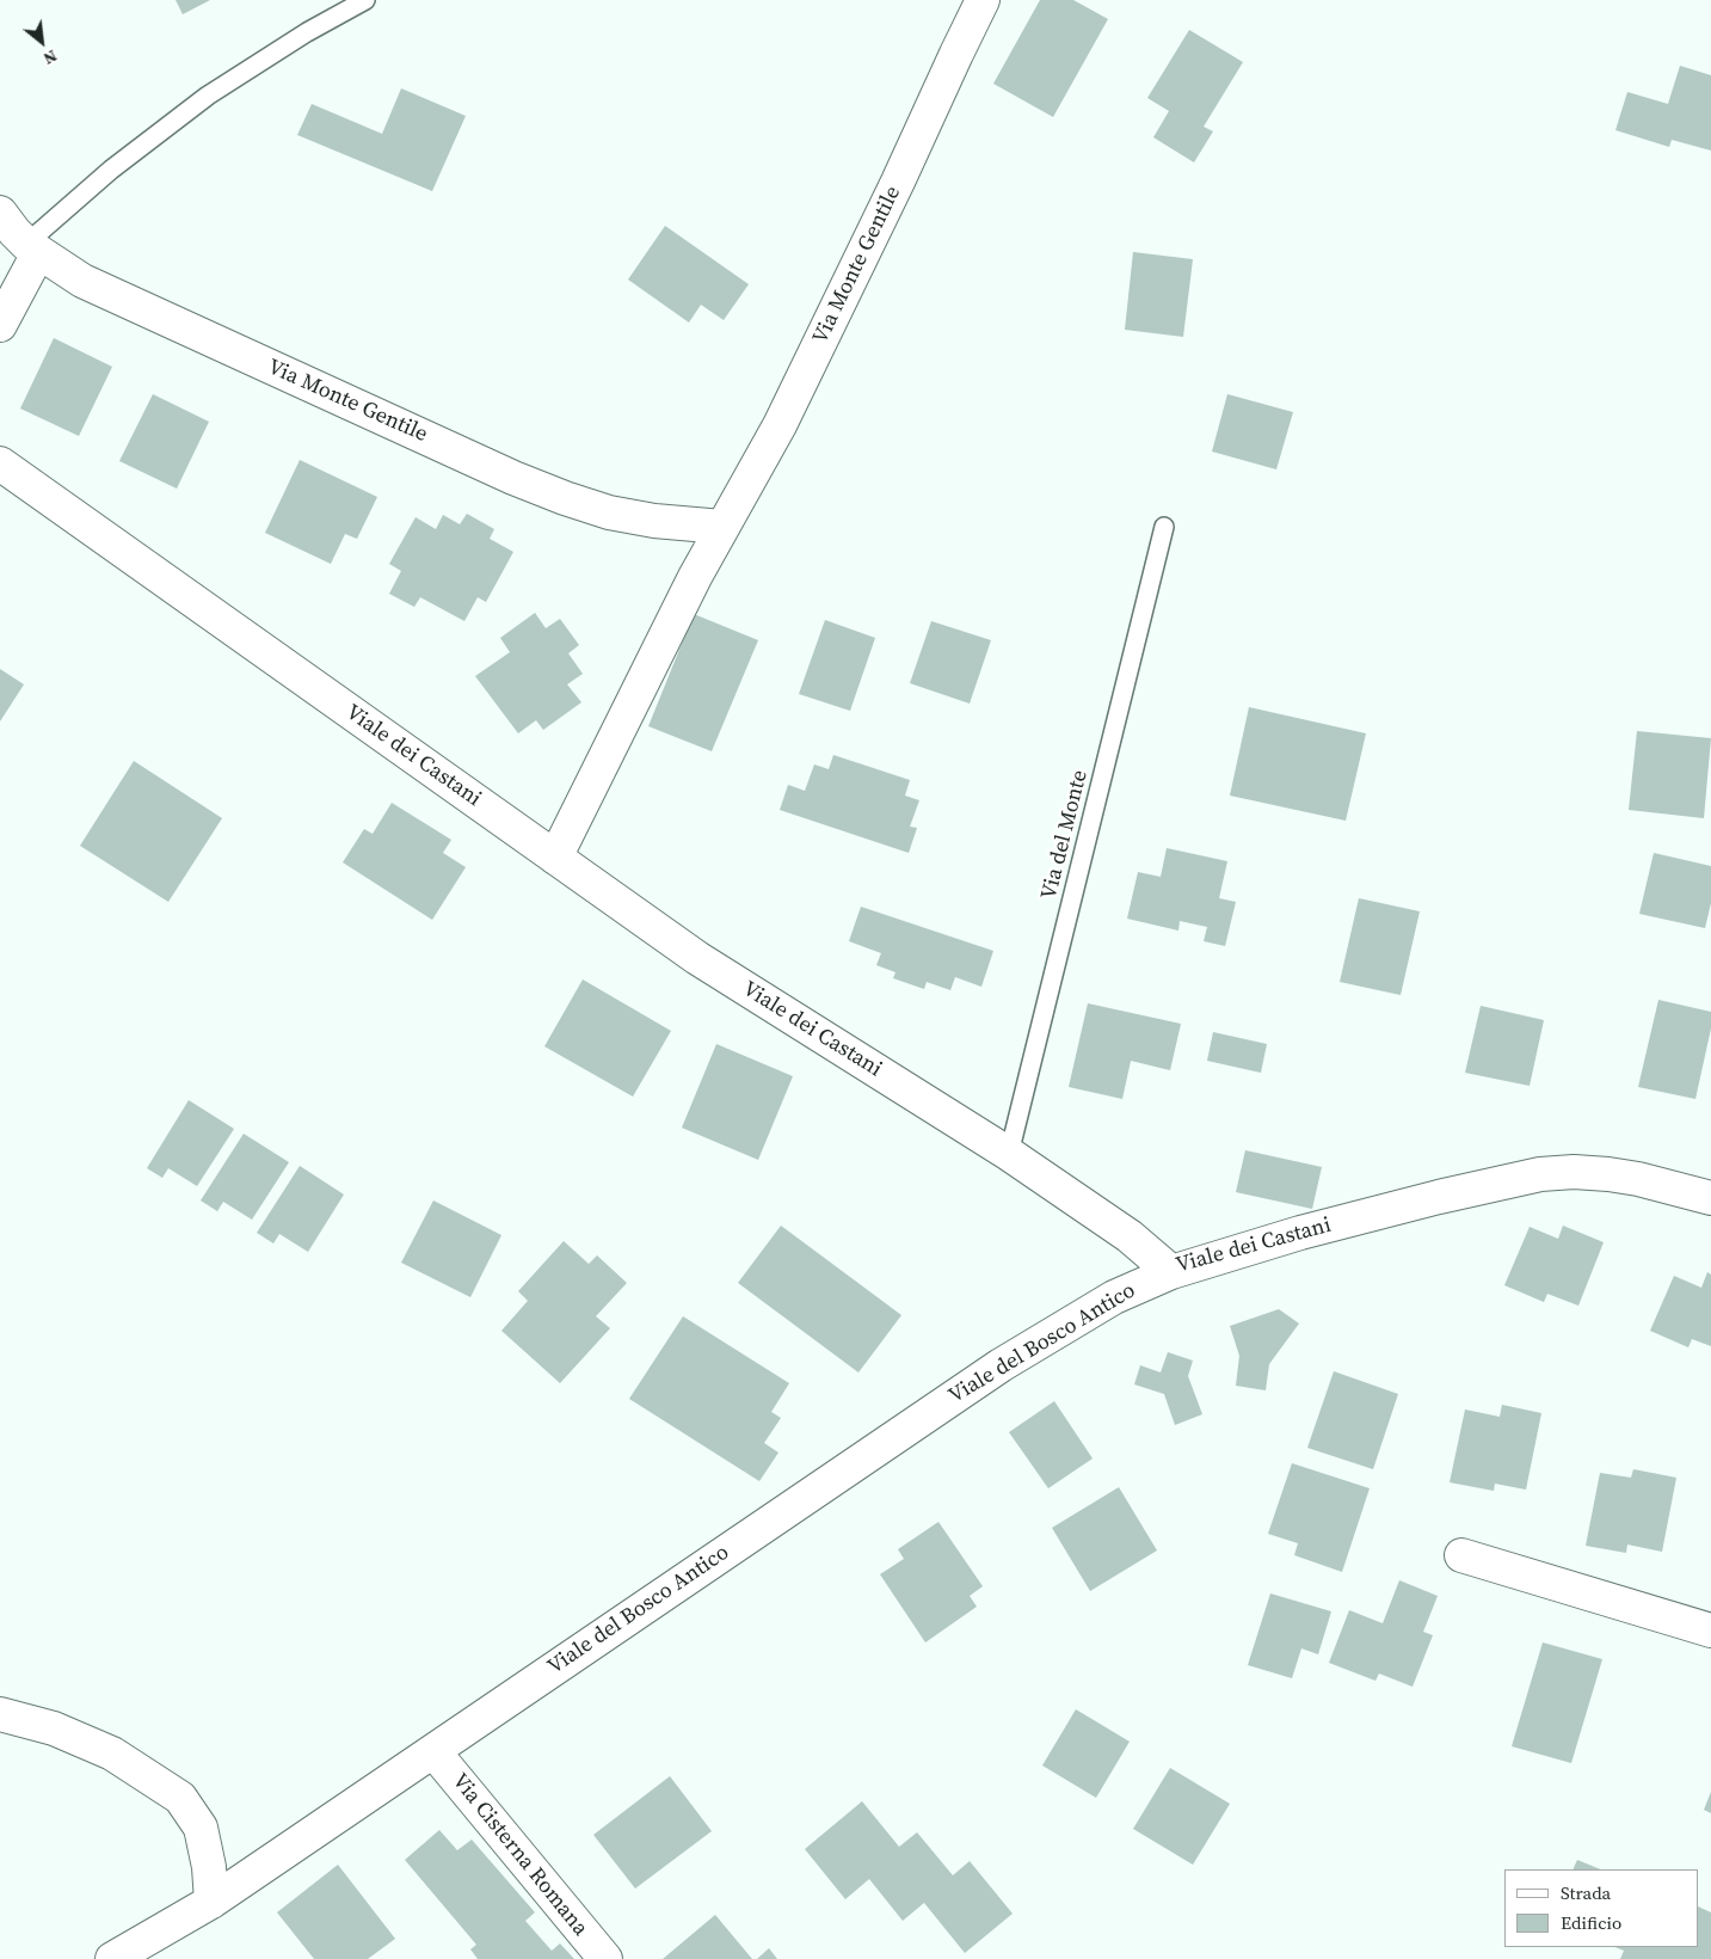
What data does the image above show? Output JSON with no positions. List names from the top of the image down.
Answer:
{
  "streets": {
    "street": [
      "Via Monte Gentile",
      "Viale dei Castani",
      "Viale del Bosco Antico",
      "Via Cisterna Romana"
    ],
    "lane": ["Via del Monte"]
  },
  "crossings": [
    ["Via Monte Gentile", "Viale dei Castani"],
    ["Viale dei Castani", "Via del Monte"],
    ["Viale dei Castani", "Viale del Bosco Antico"],
    ["Viale del Bosco Antico", "Via Cisterna Romana"]
  ],
  "legend": ["Strada", "Edificio"],
  "north": "bottom right"
}
